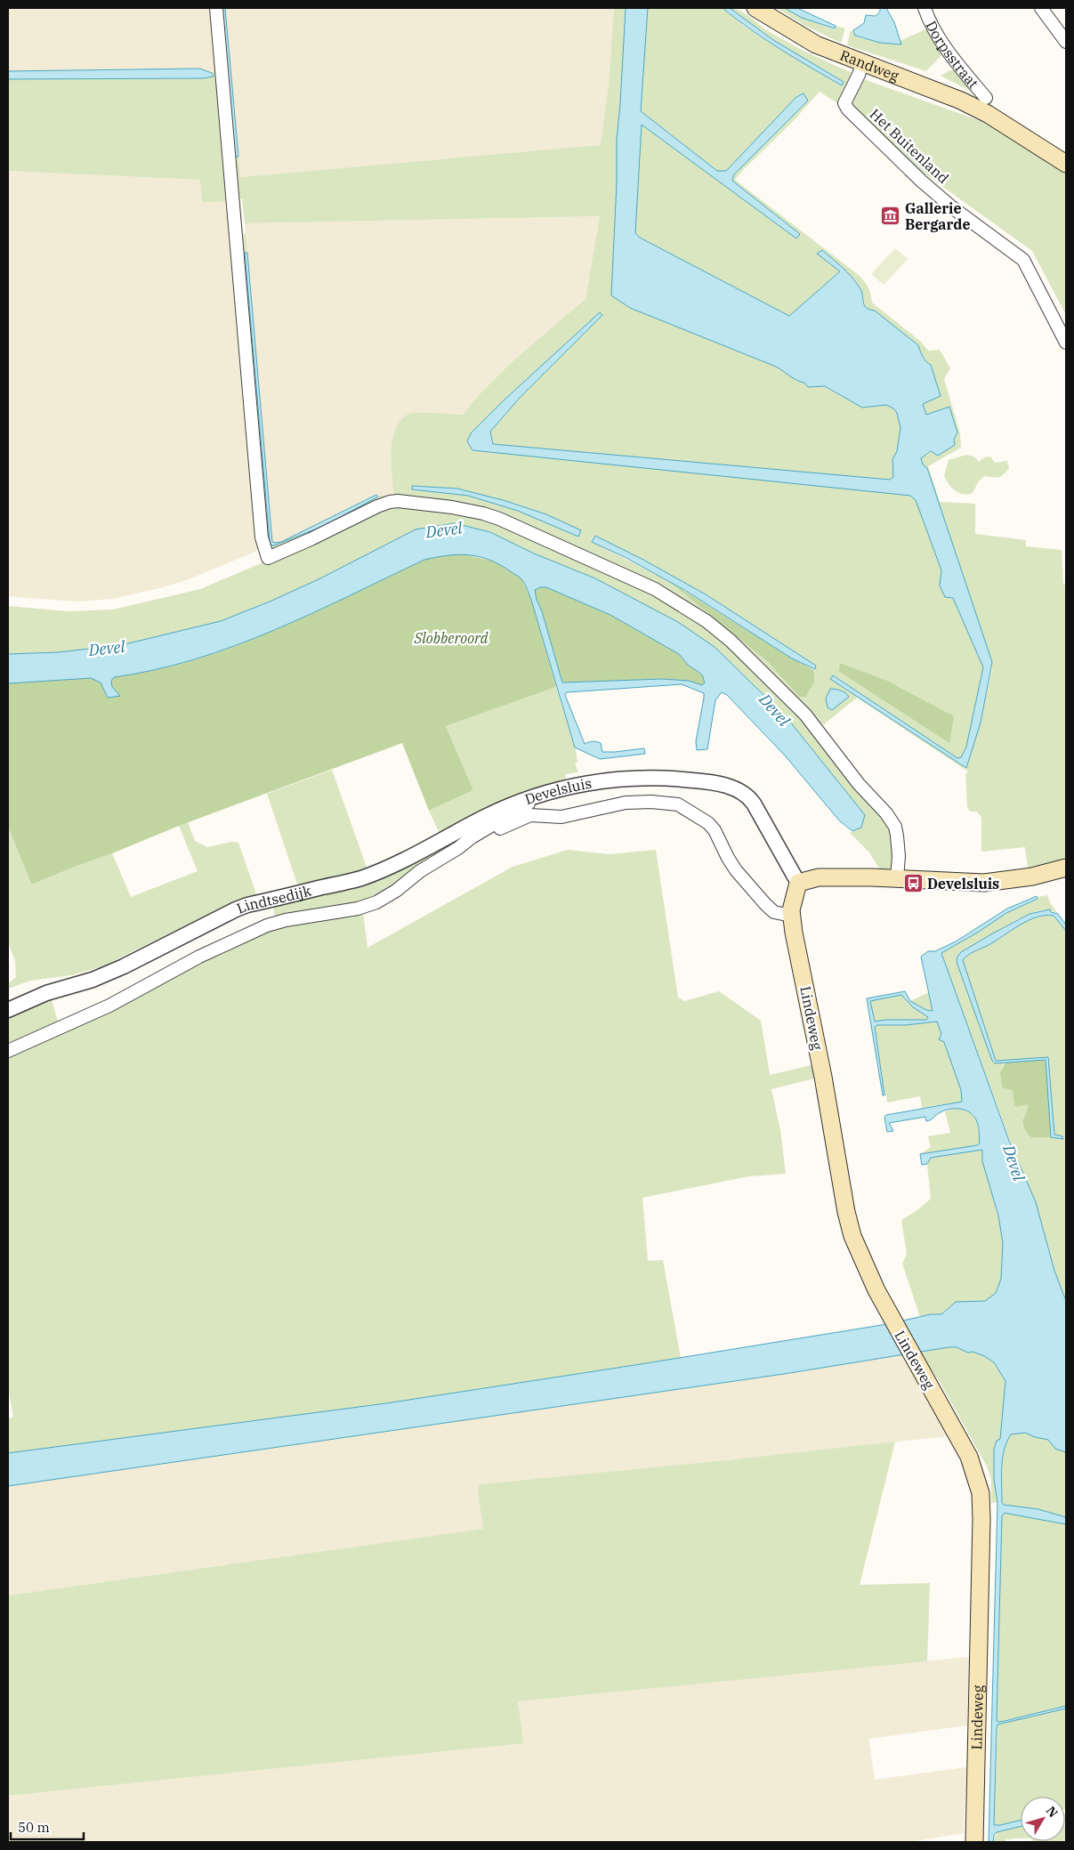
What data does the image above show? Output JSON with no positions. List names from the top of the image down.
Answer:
{
  "streets": {
    "main road": ["Dorpsstraat", "Randweg", "Lindeweg"],
    "street": ["Het Buitenland", "Develsluis", "Lindtsedijk"]
  },
  "crossings": [
    ["Dorpsstraat", "Randweg"],
    ["Randweg", "Het Buitenland"],
    ["Develsluis", "Lindtsedijk"],
    ["Develsluis", "Lindeweg"]
  ],
  "water": ["Devel"],
  "parks": ["Slobberoord"],
  "places": {
    "museum": ["Gallerie Bergarde"],
    "bus stop": ["Develsluis"]
  },
  "scale_bar": "50 m",
  "north": "top right"
}
